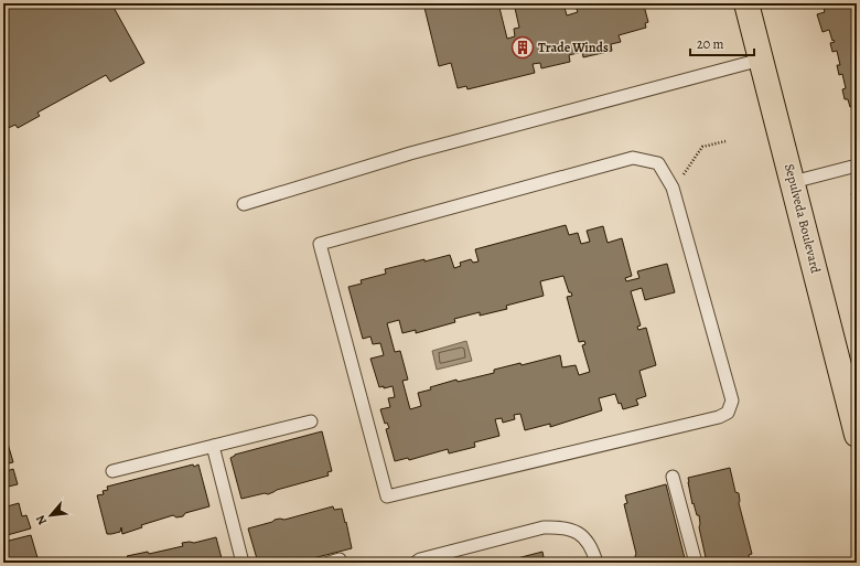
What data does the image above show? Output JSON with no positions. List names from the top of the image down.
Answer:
{
  "streets": {
    "main road": ["Sepulveda Boulevard"]
  },
  "places": {
    "building": ["Trade Winds"]
  },
  "scale_bar": "20 m",
  "north": "bottom left"
}
